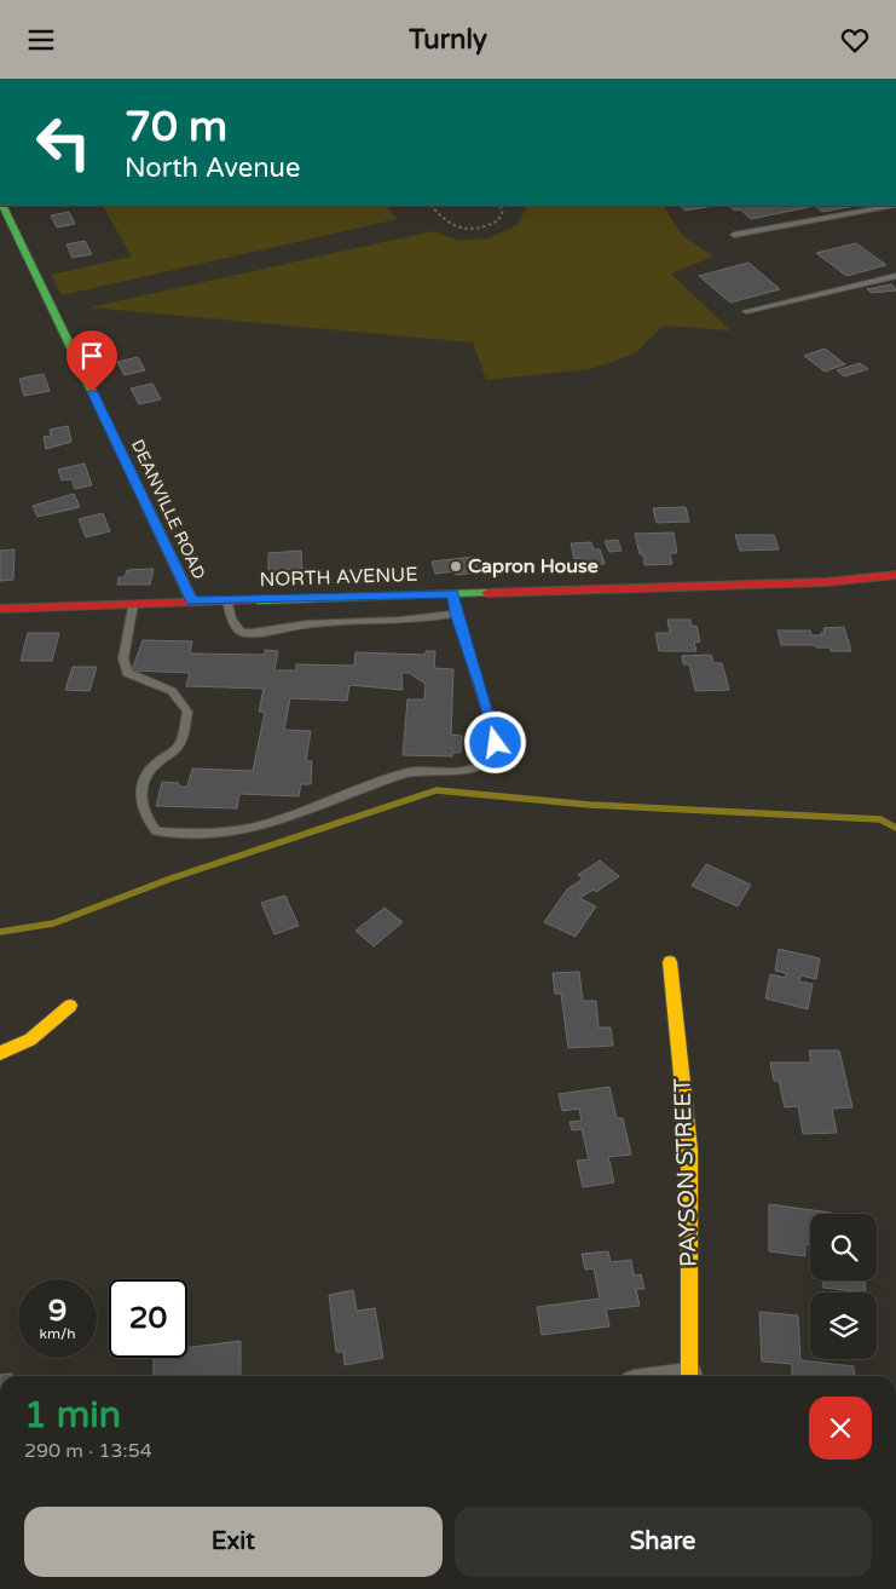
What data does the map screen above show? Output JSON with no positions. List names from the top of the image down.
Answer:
{
  "streets": {
    "street": ["DEANVILLE ROAD", "NORTH AVENUE", "PAYSON STREET"]
  },
  "crossings": [
    ["DEANVILLE ROAD", "NORTH AVENUE"]
  ],
  "places": ["Capron House"],
  "page": {
    "header": "Turnly",
    "turn": ["70 m", "North Avenue"],
    "speed": "9 km/h",
    "limit": "20",
    "heading": ["1 min", "290 m · 13:54"],
    "buttons": ["Exit", "Share"]
  }
}
